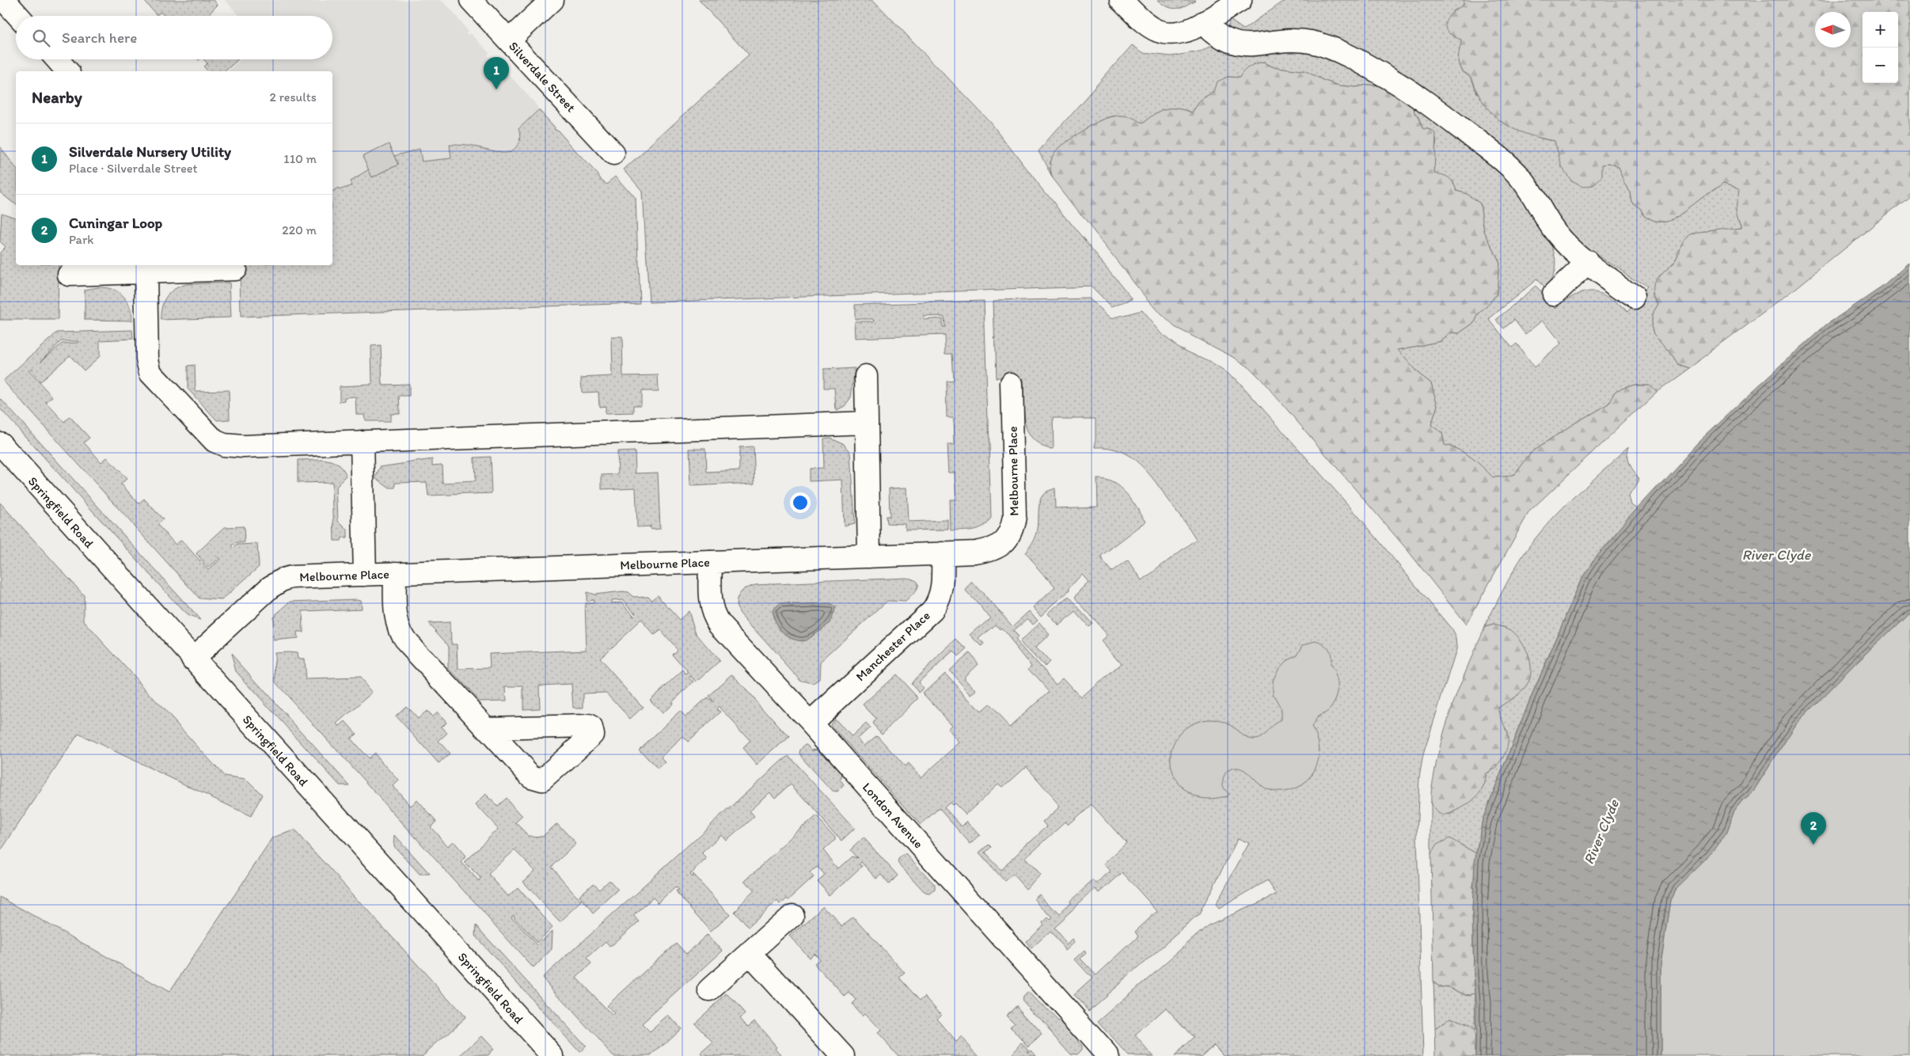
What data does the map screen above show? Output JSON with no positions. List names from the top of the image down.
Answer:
{
  "streets": {
    "street": [
      "Silverdale Street",
      "Melbourne Place",
      "Springfield Road",
      "Manchester Place",
      "London Avenue"
    ]
  },
  "crossings": [
    ["Melbourne Place", "Springfield Road"],
    ["Melbourne Place", "Manchester Place"],
    ["Melbourne Place", "London Avenue"],
    ["Manchester Place", "London Avenue"]
  ],
  "water": ["River Clyde"],
  "north": "left",
  "page": {
    "map_buttons": ["+", "−"],
    "search": "Search here",
    "pins": ["1", "2"],
    "heading": ["Nearby", "2 results"],
    "list": [
      {
        "mark": "1",
        "name": "Silverdale Nursery Utility",
        "note": "Place · Silverdale Street",
        "value": "110 m"
      },
      {
        "mark": "2",
        "name": "Cuningar Loop",
        "note": "Park",
        "value": "220 m"
      }
    ]
  }
}
